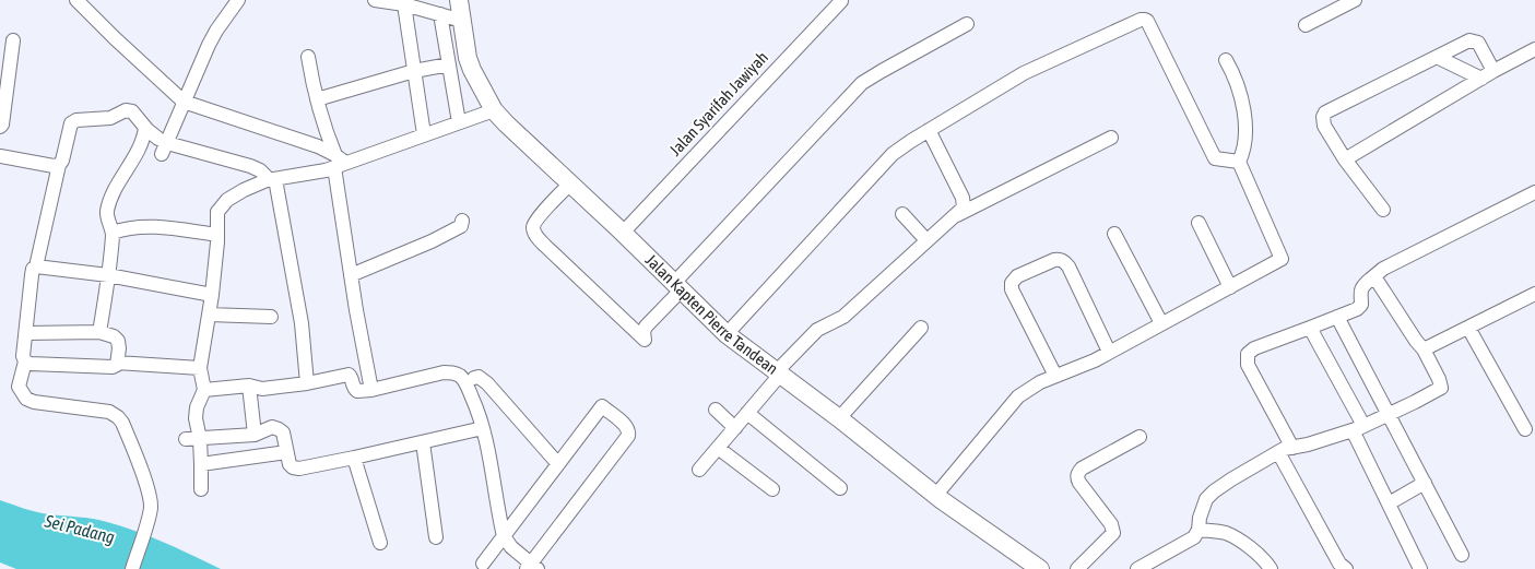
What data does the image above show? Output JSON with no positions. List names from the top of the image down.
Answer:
{
  "streets": {
    "main road": ["Jalan Kapten Pierre Tandean"],
    "street": ["Jalan Syarifah Jawiyah"]
  },
  "crossings": [
    ["Jalan Syarifah Jawiyah", "Jalan Kapten Pierre Tandean"]
  ],
  "water": ["Sei Padang"]
}
